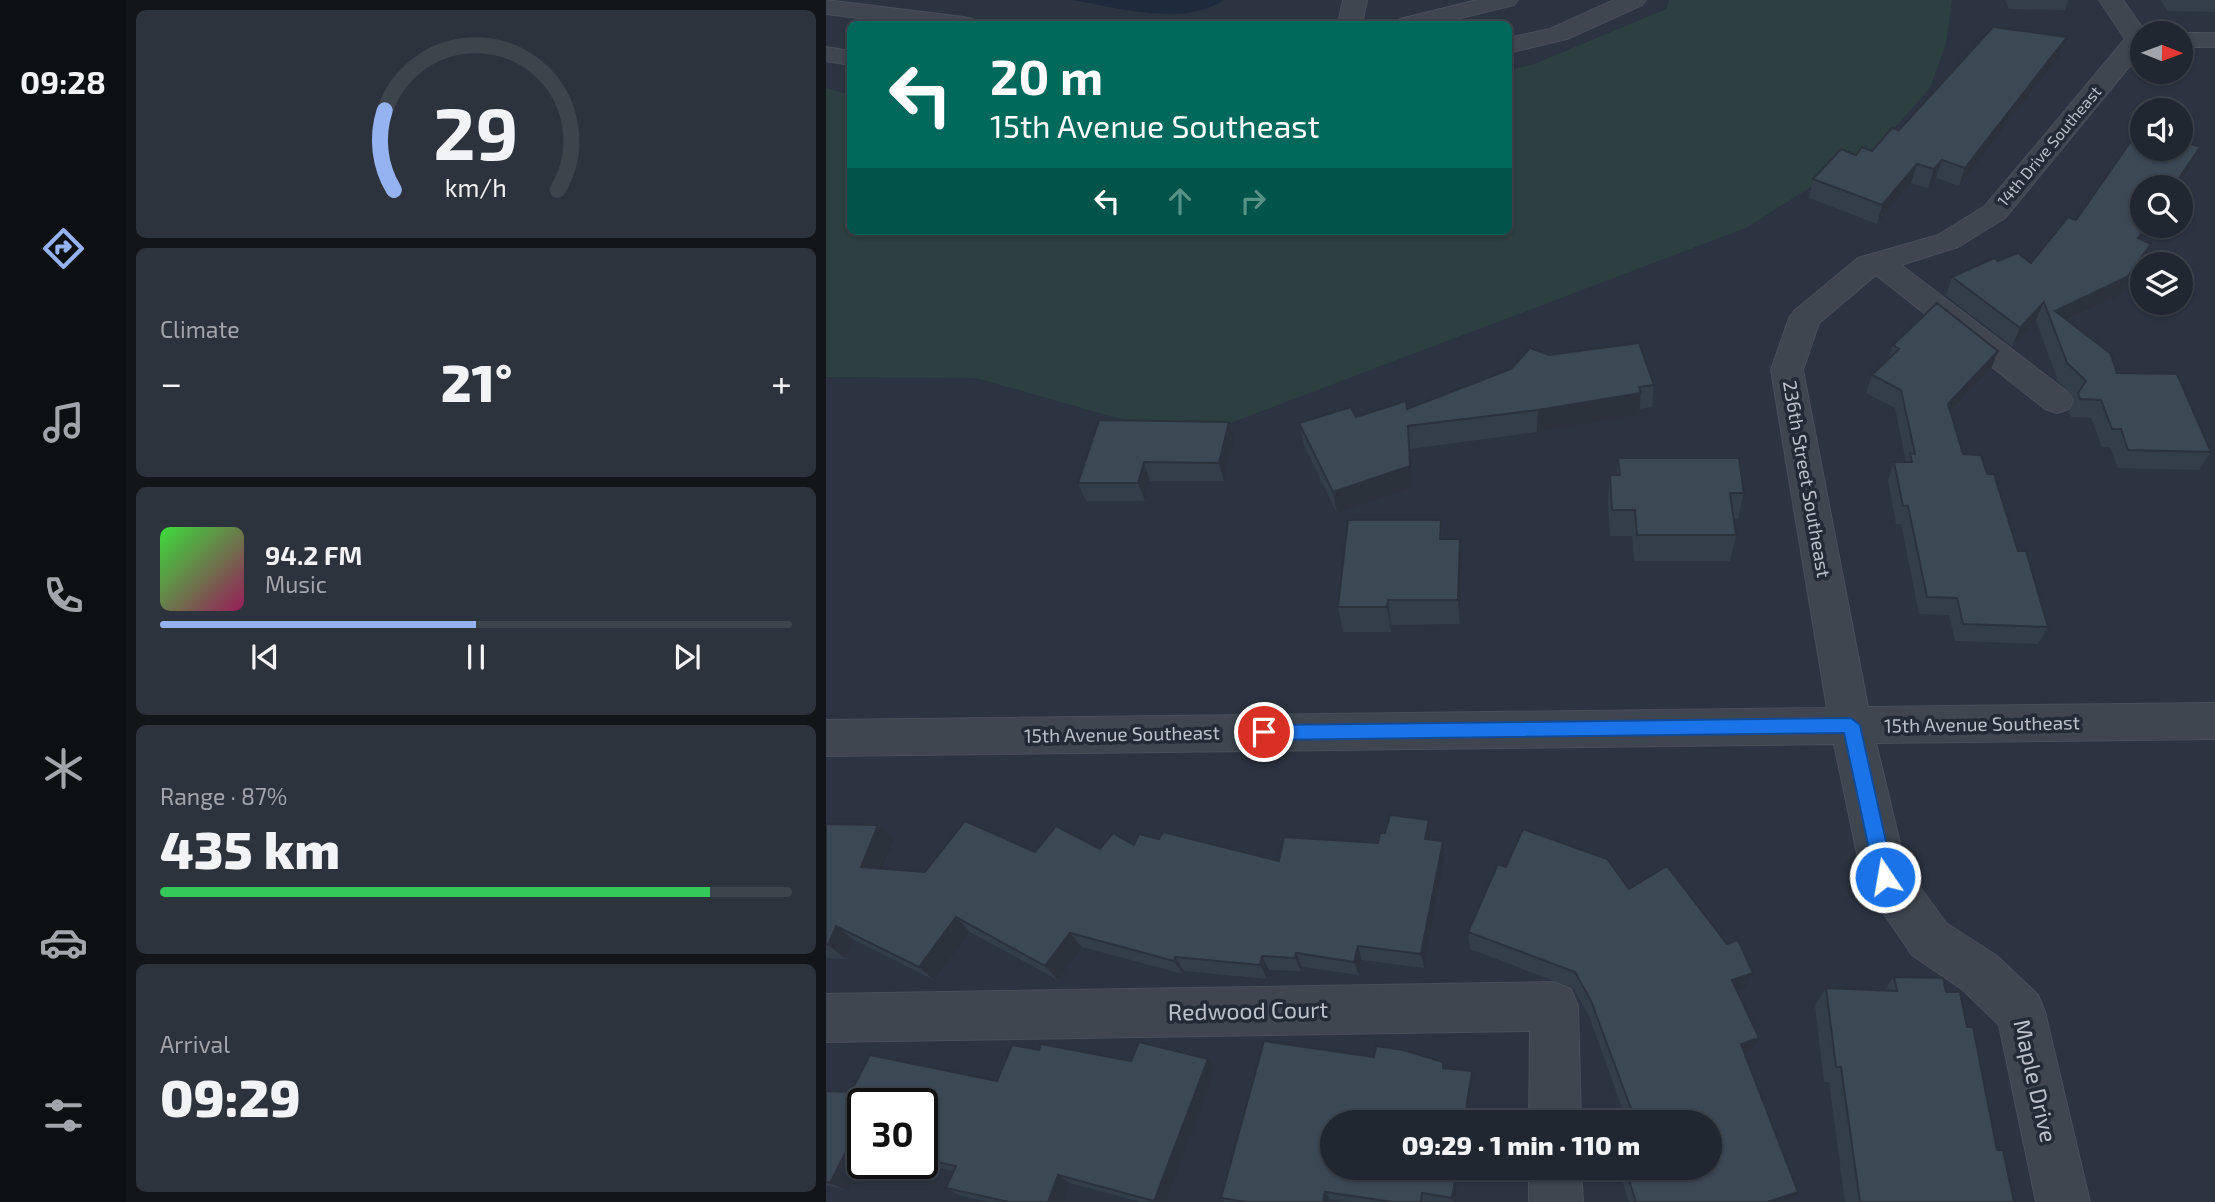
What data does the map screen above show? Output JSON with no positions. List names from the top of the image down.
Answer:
{
  "streets": {
    "street": [
      "14th Drive Southeast",
      "236th Street Southeast",
      "15th Avenue Southeast",
      "Redwood Court",
      "Maple Drive"
    ]
  },
  "crossings": [
    ["14th Drive Southeast", "236th Street Southeast"],
    ["236th Street Southeast", "15th Avenue Southeast"],
    ["236th Street Southeast", "Maple Drive"],
    ["15th Avenue Southeast", "Maple Drive"]
  ],
  "north": "right",
  "page": {
    "tabs": "09:28",
    "turn": ["20 m", "15th Avenue Southeast"],
    "tile": [
      "Climate",
      ["Range · 87%", "435 km"],
      ["Arrival", "09:29"]
    ],
    "heat": ["−", "21°", "+"],
    "song": ["94.2 FM", "Music"],
    "limit": "30",
    "trip": "09:29 · 1 min · 110 m",
    "gauge": ["29", "km/h"]
  }
}
